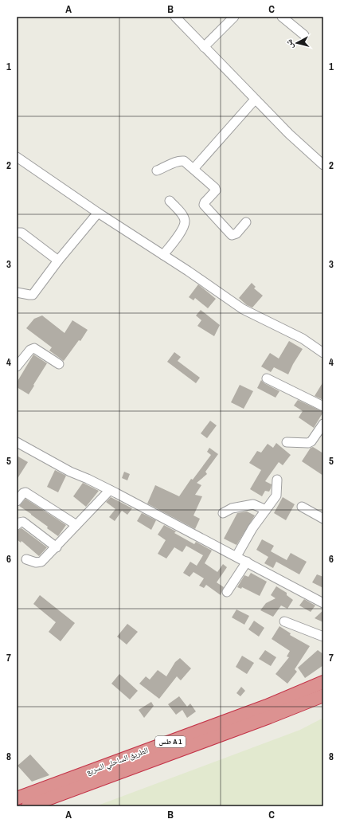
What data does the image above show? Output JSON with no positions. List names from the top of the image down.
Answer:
{
  "streets": {
    "highway": ["طس A 1", "الطريق الساحلي السريع"]
  },
  "north": "left",
  "grid": {
    "columns": ["A", "B", "C"],
    "rows": [
      "1",
      "2",
      "3",
      "4",
      "5",
      "6",
      "7",
      "8"
    ]
  }
}
